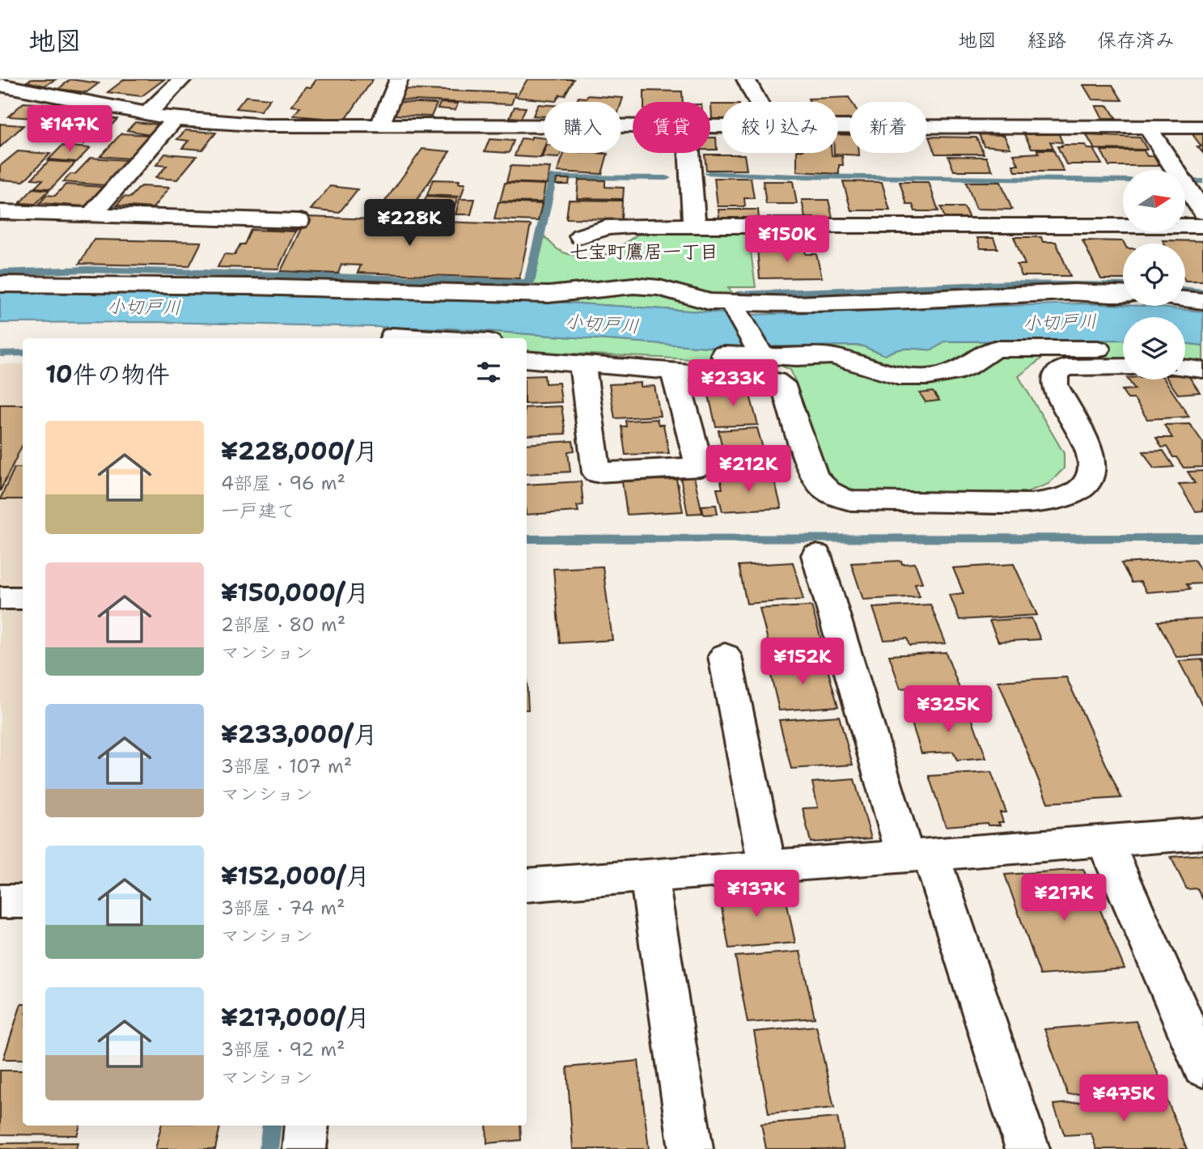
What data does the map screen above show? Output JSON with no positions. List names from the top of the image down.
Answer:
{
  "districts": ["七宝町鷹居一丁目"],
  "water": ["小切戸川"],
  "north": "right",
  "page": {
    "header": "地図",
    "nav": ["地図", "経路", "保存済み"],
    "chip": [
      "購入",
      "賃貸",
      "絞り込み",
      "新着"
    ],
    "price": [
      "¥147K",
      "¥228K",
      "¥150K",
      "¥233K",
      "¥212K",
      "¥152K",
      "¥325K",
      "¥137K",
      "¥217K",
      "¥475K"
    ],
    "heading": "10件の物件",
    "list": [
      {
        "name": "¥228,000/月",
        "note": "4部屋 · 96 m² · 一戸建て"
      },
      {
        "name": "¥150,000/月",
        "note": "2部屋 · 80 m² · マンション"
      },
      {
        "name": "¥233,000/月",
        "note": "3部屋 · 107 m² · マンション"
      },
      {
        "name": "¥152,000/月",
        "note": "3部屋 · 74 m² · マンション"
      },
      {
        "name": "¥217,000/月",
        "note": "3部屋 · 92 m² · マンション"
      }
    ]
  }
}
